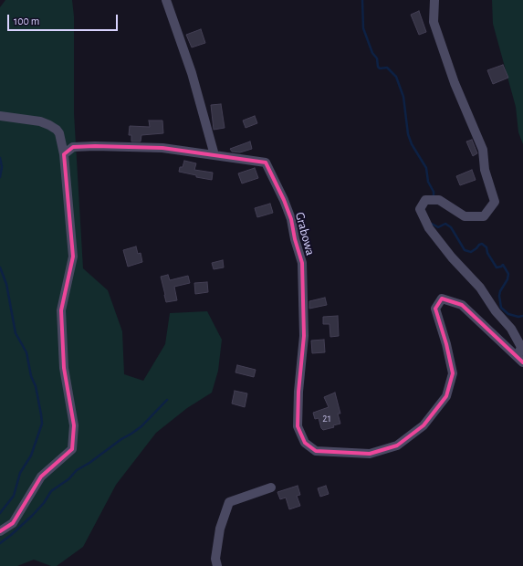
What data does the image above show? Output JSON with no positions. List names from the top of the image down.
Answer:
{
  "streets": {
    "street": ["Grabowa"]
  },
  "house_numbers": ["21"],
  "scale_bar": "100 m"
}
